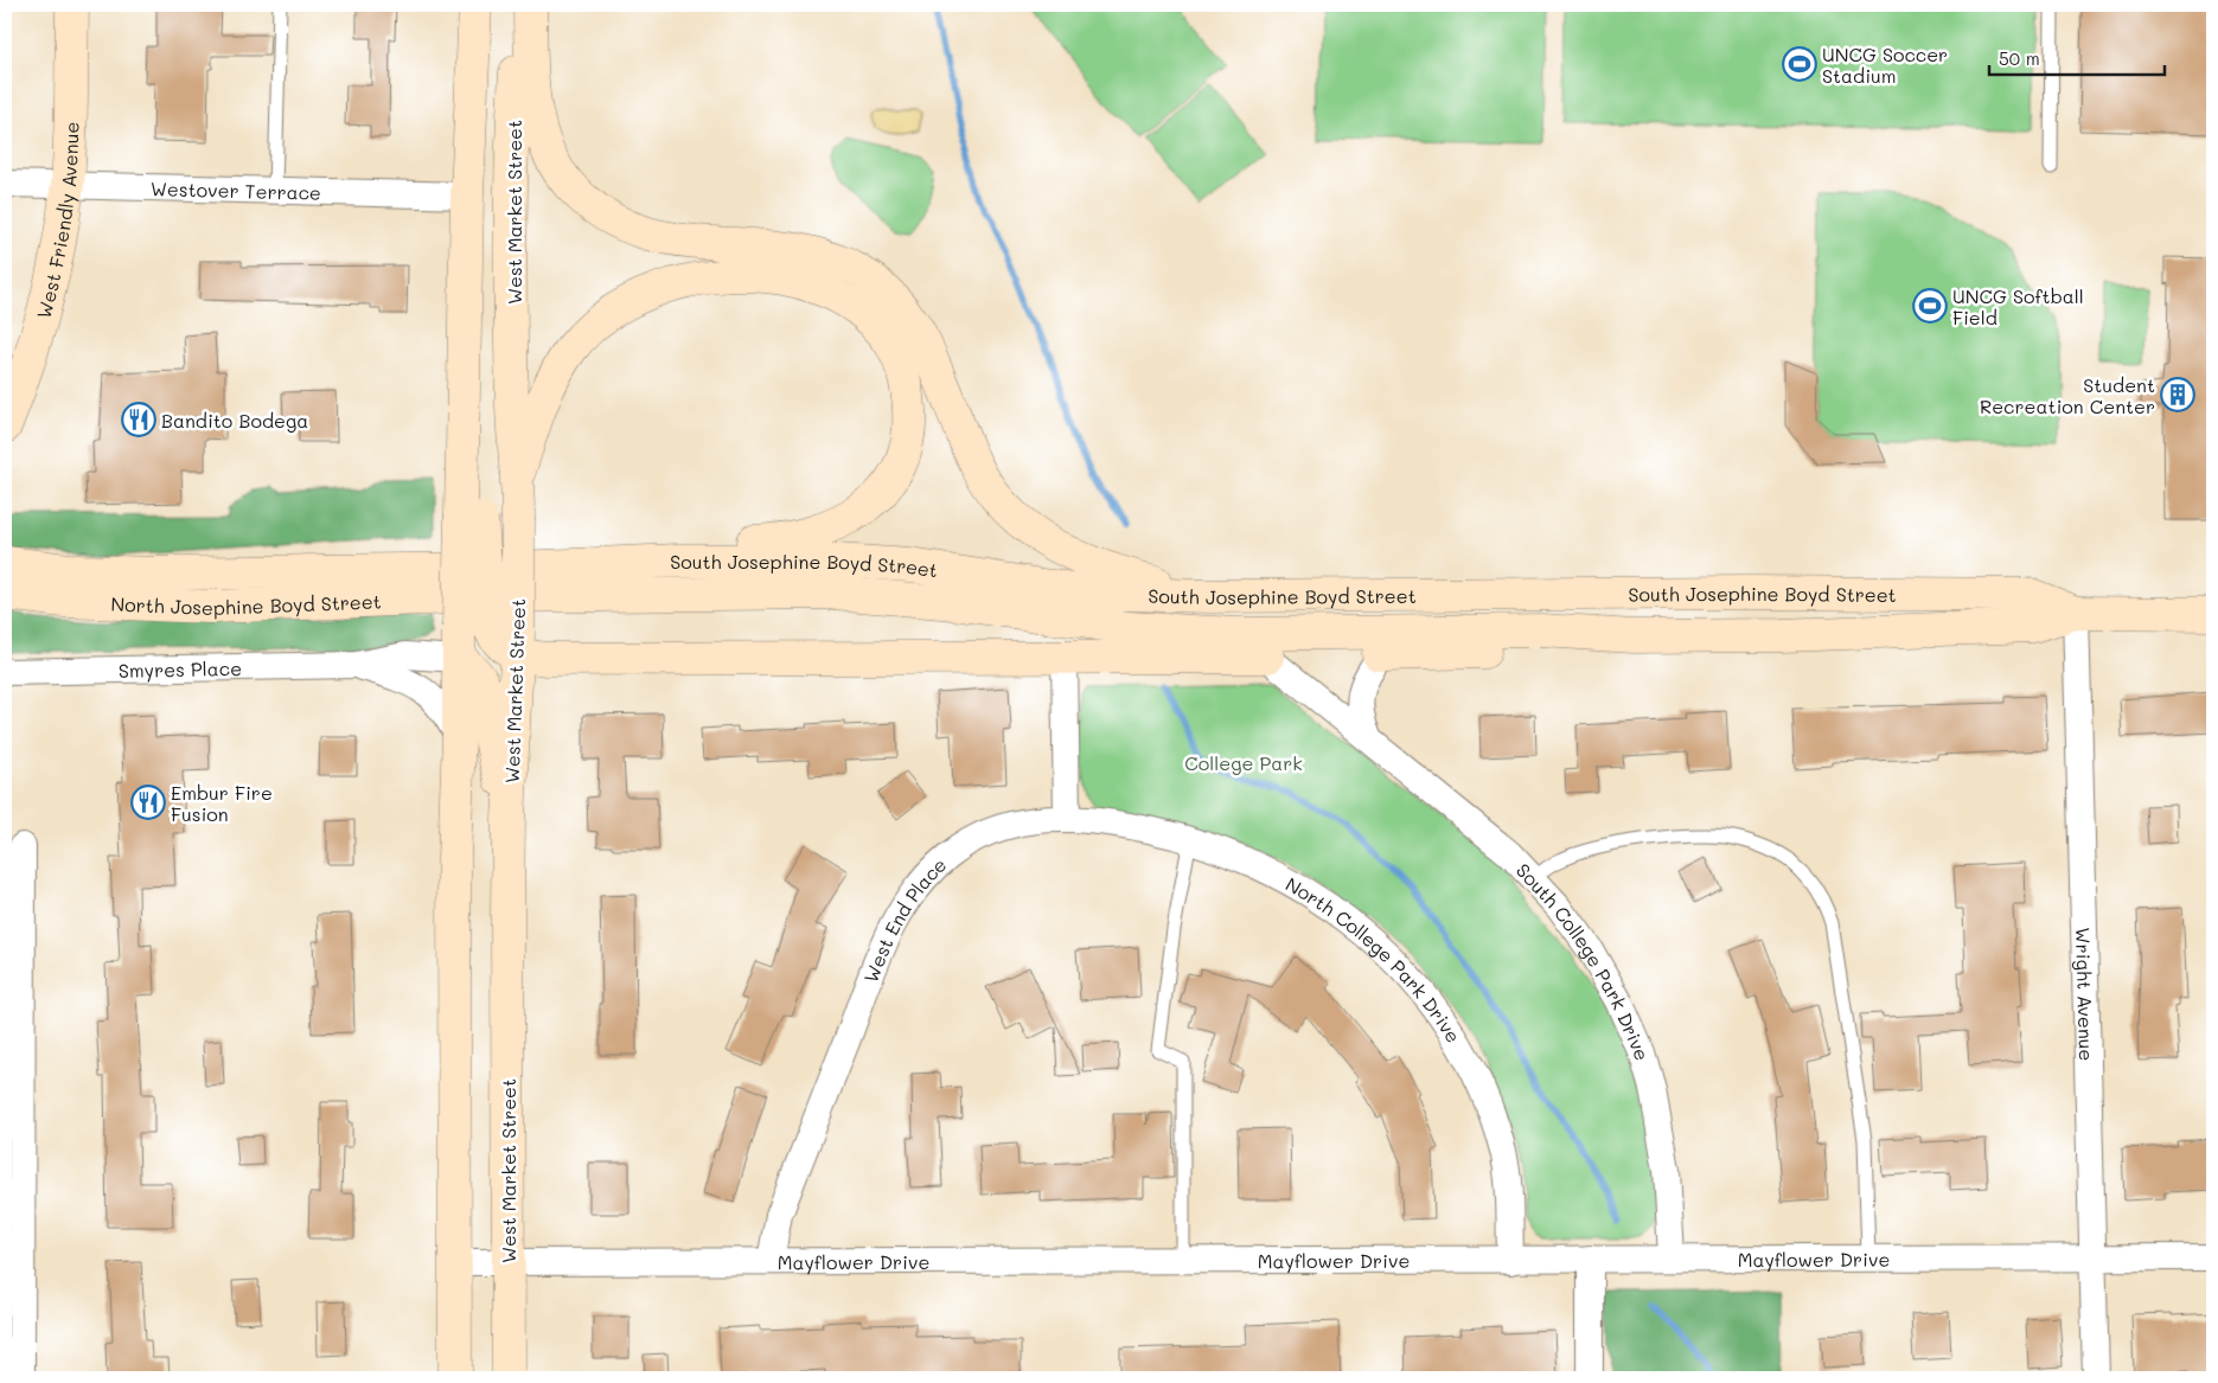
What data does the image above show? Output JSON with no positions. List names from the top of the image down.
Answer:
{
  "streets": {
    "main road": [
      "West Market Street",
      "West Friendly Avenue",
      "South Josephine Boyd Street",
      "North Josephine Boyd Street"
    ],
    "street": [
      "Westover Terrace",
      "Smyres Place",
      "West End Place",
      "North College Park Drive",
      "South College Park Drive",
      "Wright Avenue",
      "Mayflower Drive"
    ]
  },
  "crossings": [
    ["Westover Terrace", "West Market Street"],
    ["Westover Terrace", "West Friendly Avenue"],
    ["West Market Street", "South Josephine Boyd Street"],
    ["West Market Street", "North Josephine Boyd Street"],
    ["West Market Street", "Smyres Place"],
    ["West Market Street", "Mayflower Drive"],
    ["South Josephine Boyd Street", "North Josephine Boyd Street"],
    ["South Josephine Boyd Street", "Smyres Place"],
    ["South Josephine Boyd Street", "Wright Avenue"],
    ["North Josephine Boyd Street", "Smyres Place"],
    ["West End Place", "North College Park Drive"],
    ["West End Place", "Mayflower Drive"],
    ["North College Park Drive", "Mayflower Drive"],
    ["South College Park Drive", "Mayflower Drive"],
    ["Wright Avenue", "Mayflower Drive"]
  ],
  "parks": ["College Park"],
  "places": {
    "sports": ["UNCG Soccer Stadium", "UNCG Softball Field"],
    "building": ["Student Recreation Center"],
    "restaurant": ["Bandito Bodega", "Embur Fire Fusion"]
  },
  "scale_bar": "50 m"
}
